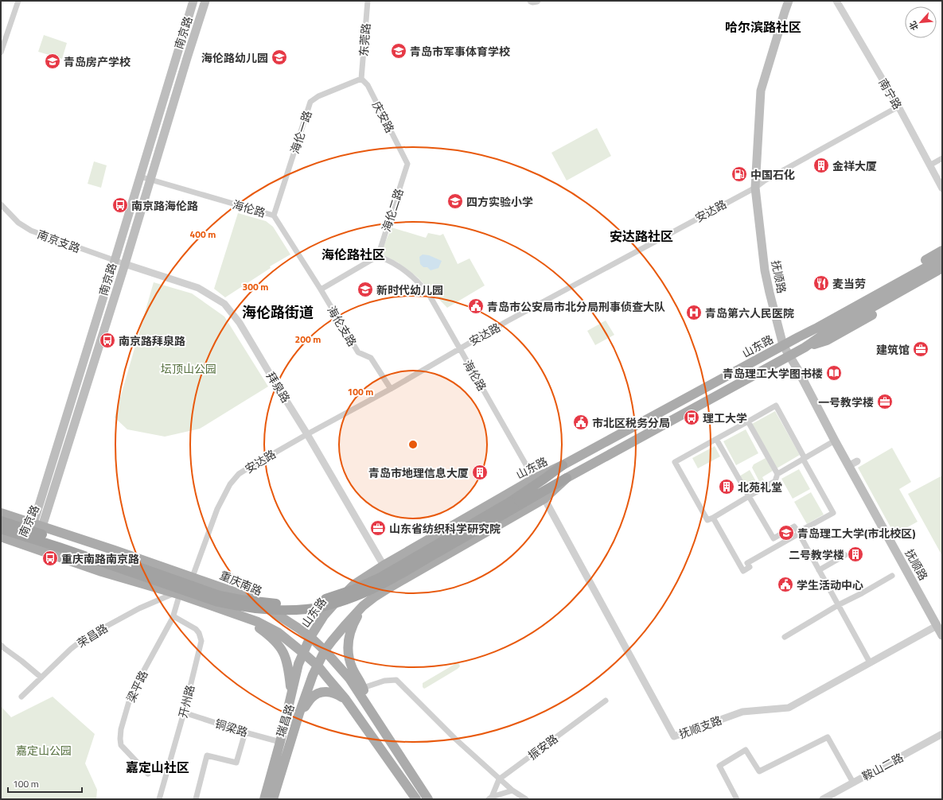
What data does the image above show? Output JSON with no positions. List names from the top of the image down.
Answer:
{
  "streets": {
    "main road": [
      "南京路",
      "抚顺路",
      "山东路",
      "重庆南路",
      "瑞昌路"
    ],
    "street": [
      "东莞路",
      "南宁路",
      "庆安路",
      "海伦一路",
      "海伦路",
      "海伦二路",
      "安达路",
      "南京支路",
      "海伦支路",
      "拜泉路",
      "荣昌路",
      "梁平路",
      "开州路",
      "抚顺支路",
      "铜梁路",
      "振安路",
      "鞍山二路"
    ]
  },
  "crossings": [
    ["南京路", "海伦路"],
    ["南京路", "南京支路"],
    ["南京路", "拜泉路"],
    ["南京路", "重庆南路"],
    ["东莞路", "庆安路"],
    ["东莞路", "海伦一路"],
    ["南宁路", "安达路"],
    ["庆安路", "海伦一路"],
    ["庆安路", "海伦二路"],
    ["海伦一路", "海伦路"],
    ["海伦路", "海伦二路"],
    ["海伦路", "安达路"],
    ["海伦路", "海伦支路"],
    ["海伦路", "山东路"],
    ["安达路", "抚顺路"],
    ["安达路", "海伦支路"],
    ["安达路", "拜泉路"],
    ["安达路", "重庆南路"],
    ["南京支路", "拜泉路"],
    ["抚顺路", "山东路"],
    ["抚顺路", "抚顺支路"],
    ["山东路", "拜泉路"],
    ["山东路", "重庆南路"],
    ["山东路", "瑞昌路"],
    ["重庆南路", "瑞昌路"],
    ["荣昌路", "梁平路"],
    ["梁平路", "开州路"],
    ["开州路", "铜梁路"],
    ["瑞昌路", "铜梁路"]
  ],
  "districts": [
    "哈尔滨路社区",
    "安达路社区",
    "海伦路社区",
    "海伦路街道",
    "嘉定山社区"
  ],
  "parks": ["坛顶山公园", "嘉定山公园"],
  "places": {
    "school or university": [
      "青岛市军事体育学校",
      "海伦路幼儿园",
      "青岛房产学校",
      "四方实验小学",
      "新时代幼儿园",
      "青岛理工大学(市北校区)"
    ],
    "building": [
      "金祥大厦",
      "青岛市地理信息大厦",
      "北苑礼堂",
      "二号教学楼"
    ],
    "fuel station": ["中国石化"],
    "bus stop": [
      "南京路海伦路",
      "南京路拜泉路",
      "理工大学",
      "重庆南路南京路"
    ],
    "restaurant": ["麦当劳"],
    "public building": ["青岛市公安局市北分局刑事侦查大队", "市北区税务分局", "学生活动中心"],
    "hospital": ["青岛第六人民医院"],
    "office": ["建筑馆", "一号教学楼", "山东省纺织科学研究院"],
    "library": ["青岛理工大学图书楼"]
  },
  "scale_bar": "100 m",
  "north": "bottom left",
  "rings": [
    "400 m",
    "300 m",
    "200 m",
    "100 m"
  ]
}
